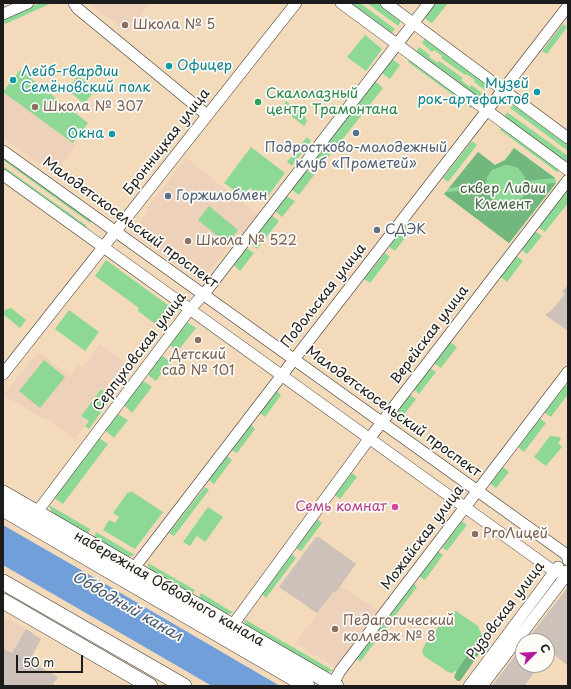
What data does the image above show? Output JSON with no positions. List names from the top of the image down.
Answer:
{
  "streets": {
    "main road": ["набережная Обводного канала"],
    "street": [
      "Бронницкая улица",
      "Малодетскосельский проспект",
      "Подольская улица",
      "Верейская улица",
      "Серпуховская улица",
      "Можайская улица",
      "Рузовская улица"
    ]
  },
  "crossings": [
    ["Бронницкая улица", "Малодетскосельский проспект"],
    ["Малодетскосельский проспект", "Подольская улица"],
    ["Малодетскосельский проспект", "Верейская улица"],
    ["Малодетскосельский проспект", "Серпуховская улица"],
    ["Малодетскосельский проспект", "Можайская улица"],
    ["Малодетскосельский проспект", "Рузовская улица"],
    ["Подольская улица", "набережная Обводного канала"],
    ["Верейская улица", "набережная Обводного канала"],
    ["Серпуховская улица", "набережная Обводного канала"],
    ["Можайская улица", "набережная Обводного канала"]
  ],
  "water": ["Обводный канал"],
  "parks": ["сквер Лидии Клемент"],
  "places": [
    "Школа № 5",
    "Офицер",
    "Лейб-гвардии Семёновский полк",
    "Музей рок-артефактов",
    "Скалолазный центр Трамонтана",
    "Школа № 307",
    "Подростково-молодежный клуб «Прометей»",
    "Окна",
    "Горжилобмен",
    "СДЭК",
    "Школа № 522",
    "Детский сад № 101",
    "Семь комнат",
    "ProЛицей",
    "Педагогический колледж № 8"
  ],
  "scale_bar": "50 m",
  "north": "top right"
}
